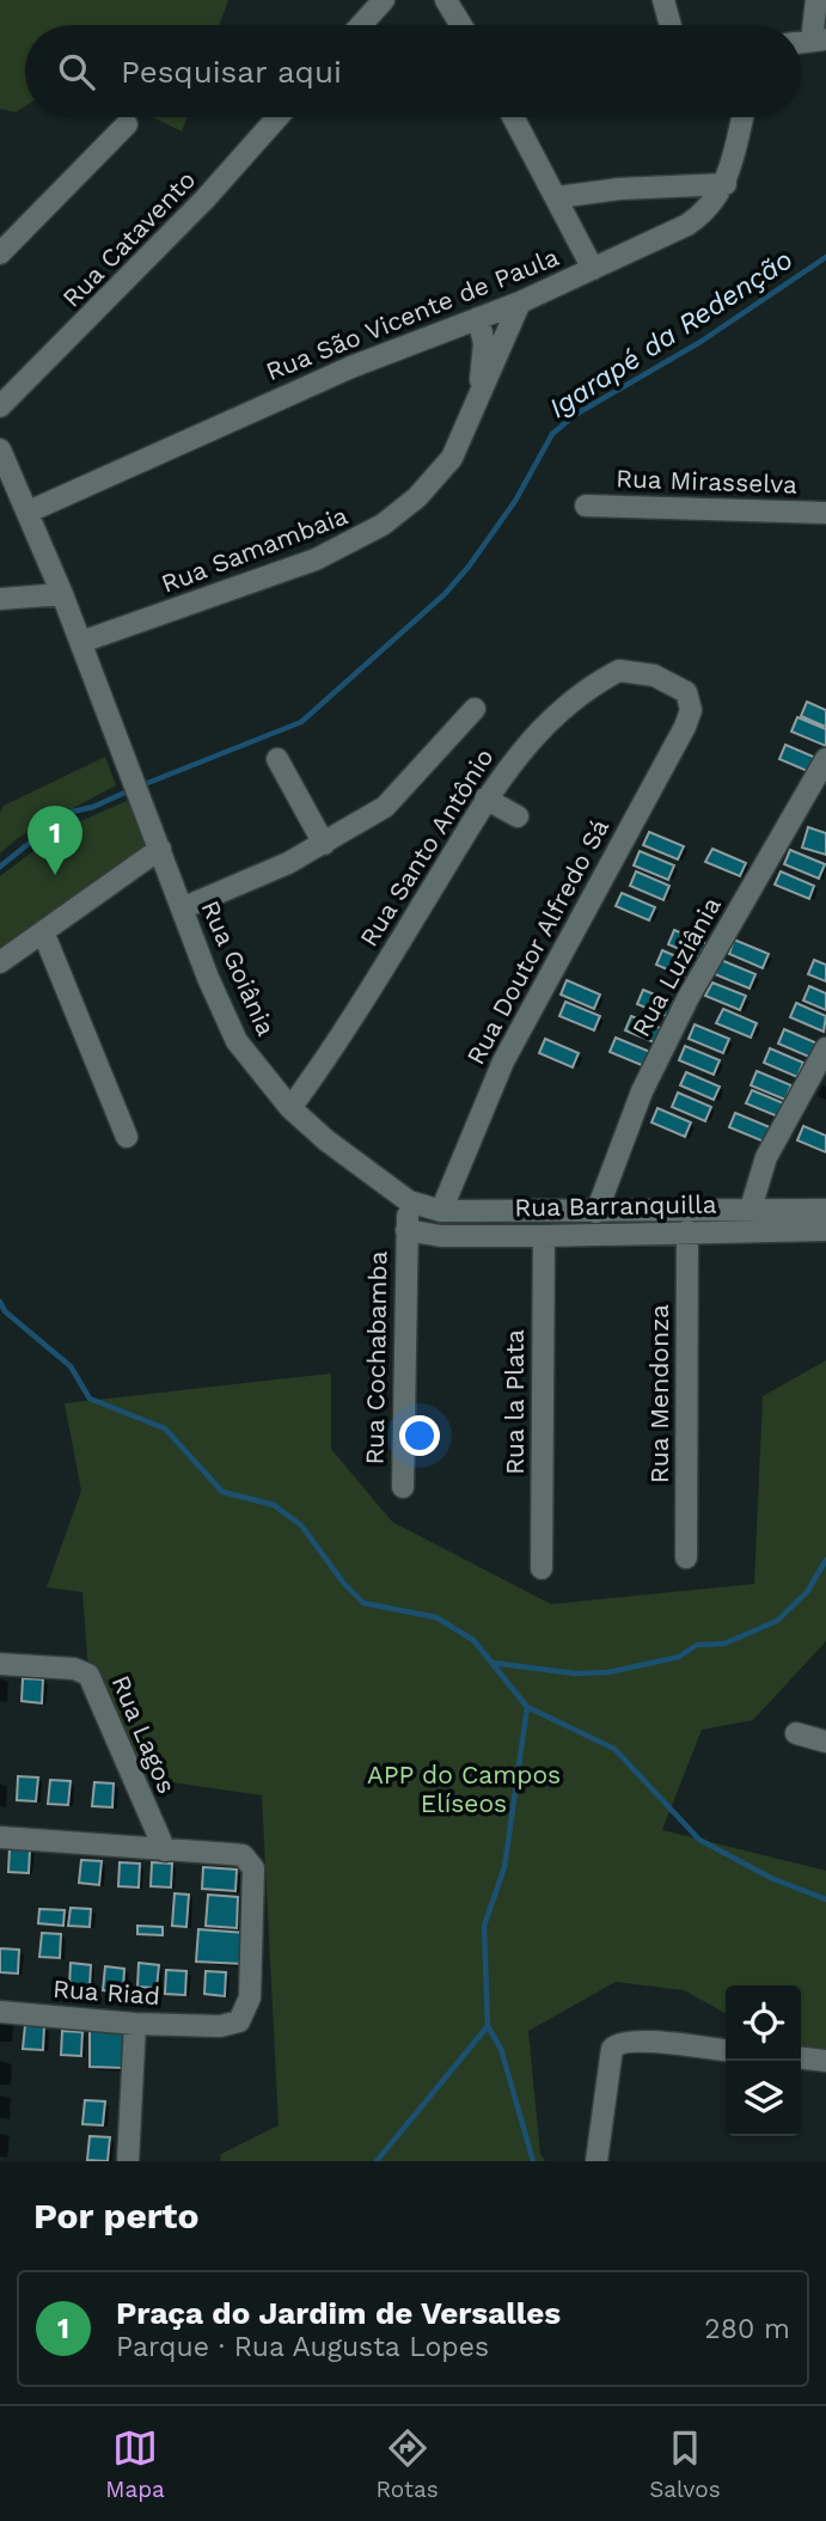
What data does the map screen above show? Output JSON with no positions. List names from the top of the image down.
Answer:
{
  "streets": {
    "street": [
      "Rua Catavento",
      "Rua São Vicente de Paula",
      "Rua Mirasselva",
      "Rua Samambaia",
      "Rua Santo Antônio",
      "Rua Doutor Alfredo Sá",
      "Rua Luziânia",
      "Rua Goiânia",
      "Rua Barranquilla",
      "Rua Cochabamba",
      "Rua Mendonza",
      "Rua la Plata",
      "Rua Lagos",
      "Rua Riad"
    ]
  },
  "crossings": [
    ["Rua São Vicente de Paula", "Rua Samambaia"],
    ["Rua São Vicente de Paula", "Rua Goiânia"],
    ["Rua Samambaia", "Rua Goiânia"],
    ["Rua Santo Antônio", "Rua Doutor Alfredo Sá"],
    ["Rua Santo Antônio", "Rua Goiânia"],
    ["Rua Doutor Alfredo Sá", "Rua Goiânia"],
    ["Rua Luziânia", "Rua Goiânia"],
    ["Rua Goiânia", "Rua Cochabamba"],
    ["Rua Barranquilla", "Rua Cochabamba"],
    ["Rua Barranquilla", "Rua Mendonza"],
    ["Rua Barranquilla", "Rua la Plata"],
    ["Rua Lagos", "Rua Riad"]
  ],
  "water": ["Igarapé da Redenção"],
  "parks": ["APP do Campos Elíseos"],
  "page": {
    "search": "Pesquisar aqui",
    "pins": "1",
    "heading": "Por perto",
    "list": [
      {
        "mark": "1",
        "name": "Praça do Jardim de Versalles",
        "note": "Parque · Rua Augusta Lopes",
        "value": "280 m"
      }
    ],
    "nav": ["Mapa", "Rotas", "Salvos"]
  }
}
